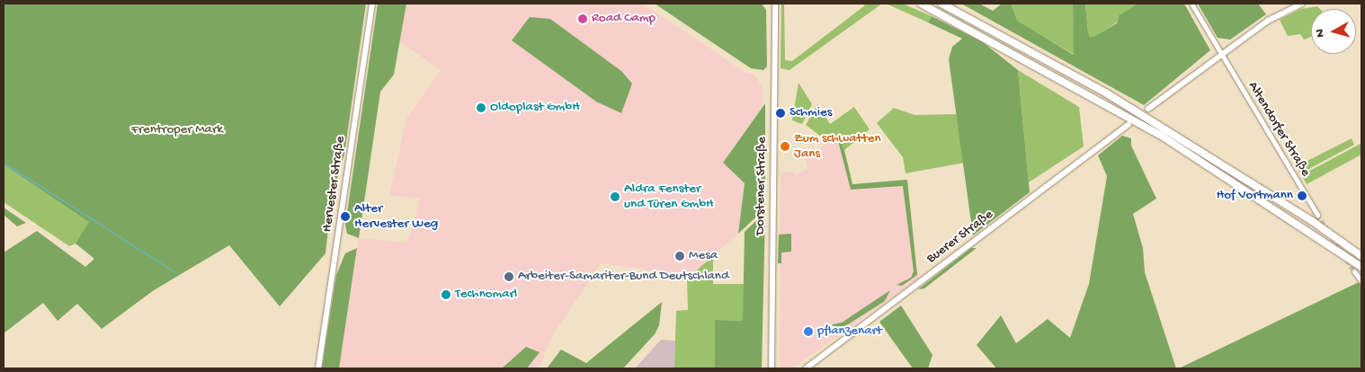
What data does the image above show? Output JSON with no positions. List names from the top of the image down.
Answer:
{
  "streets": {
    "main road": ["Hervester Straße", "Dorstener Straße", "Buerer Straße"],
    "street": ["Altendorfer Straße"]
  },
  "parks": ["Frentroper Mark"],
  "places": [
    "Road Camp",
    "Oldoplast GmbH",
    "Schmies",
    "Zum schwatten Jans",
    "Hof Vortmann",
    "Aldra Fenster und Türen GmbH",
    "Alter Hervester Weg",
    "Mesa",
    "Arbeiter-Samariter-Bund Deutschland",
    "Technomarl",
    "pflanzenart"
  ],
  "north": "left"
}
